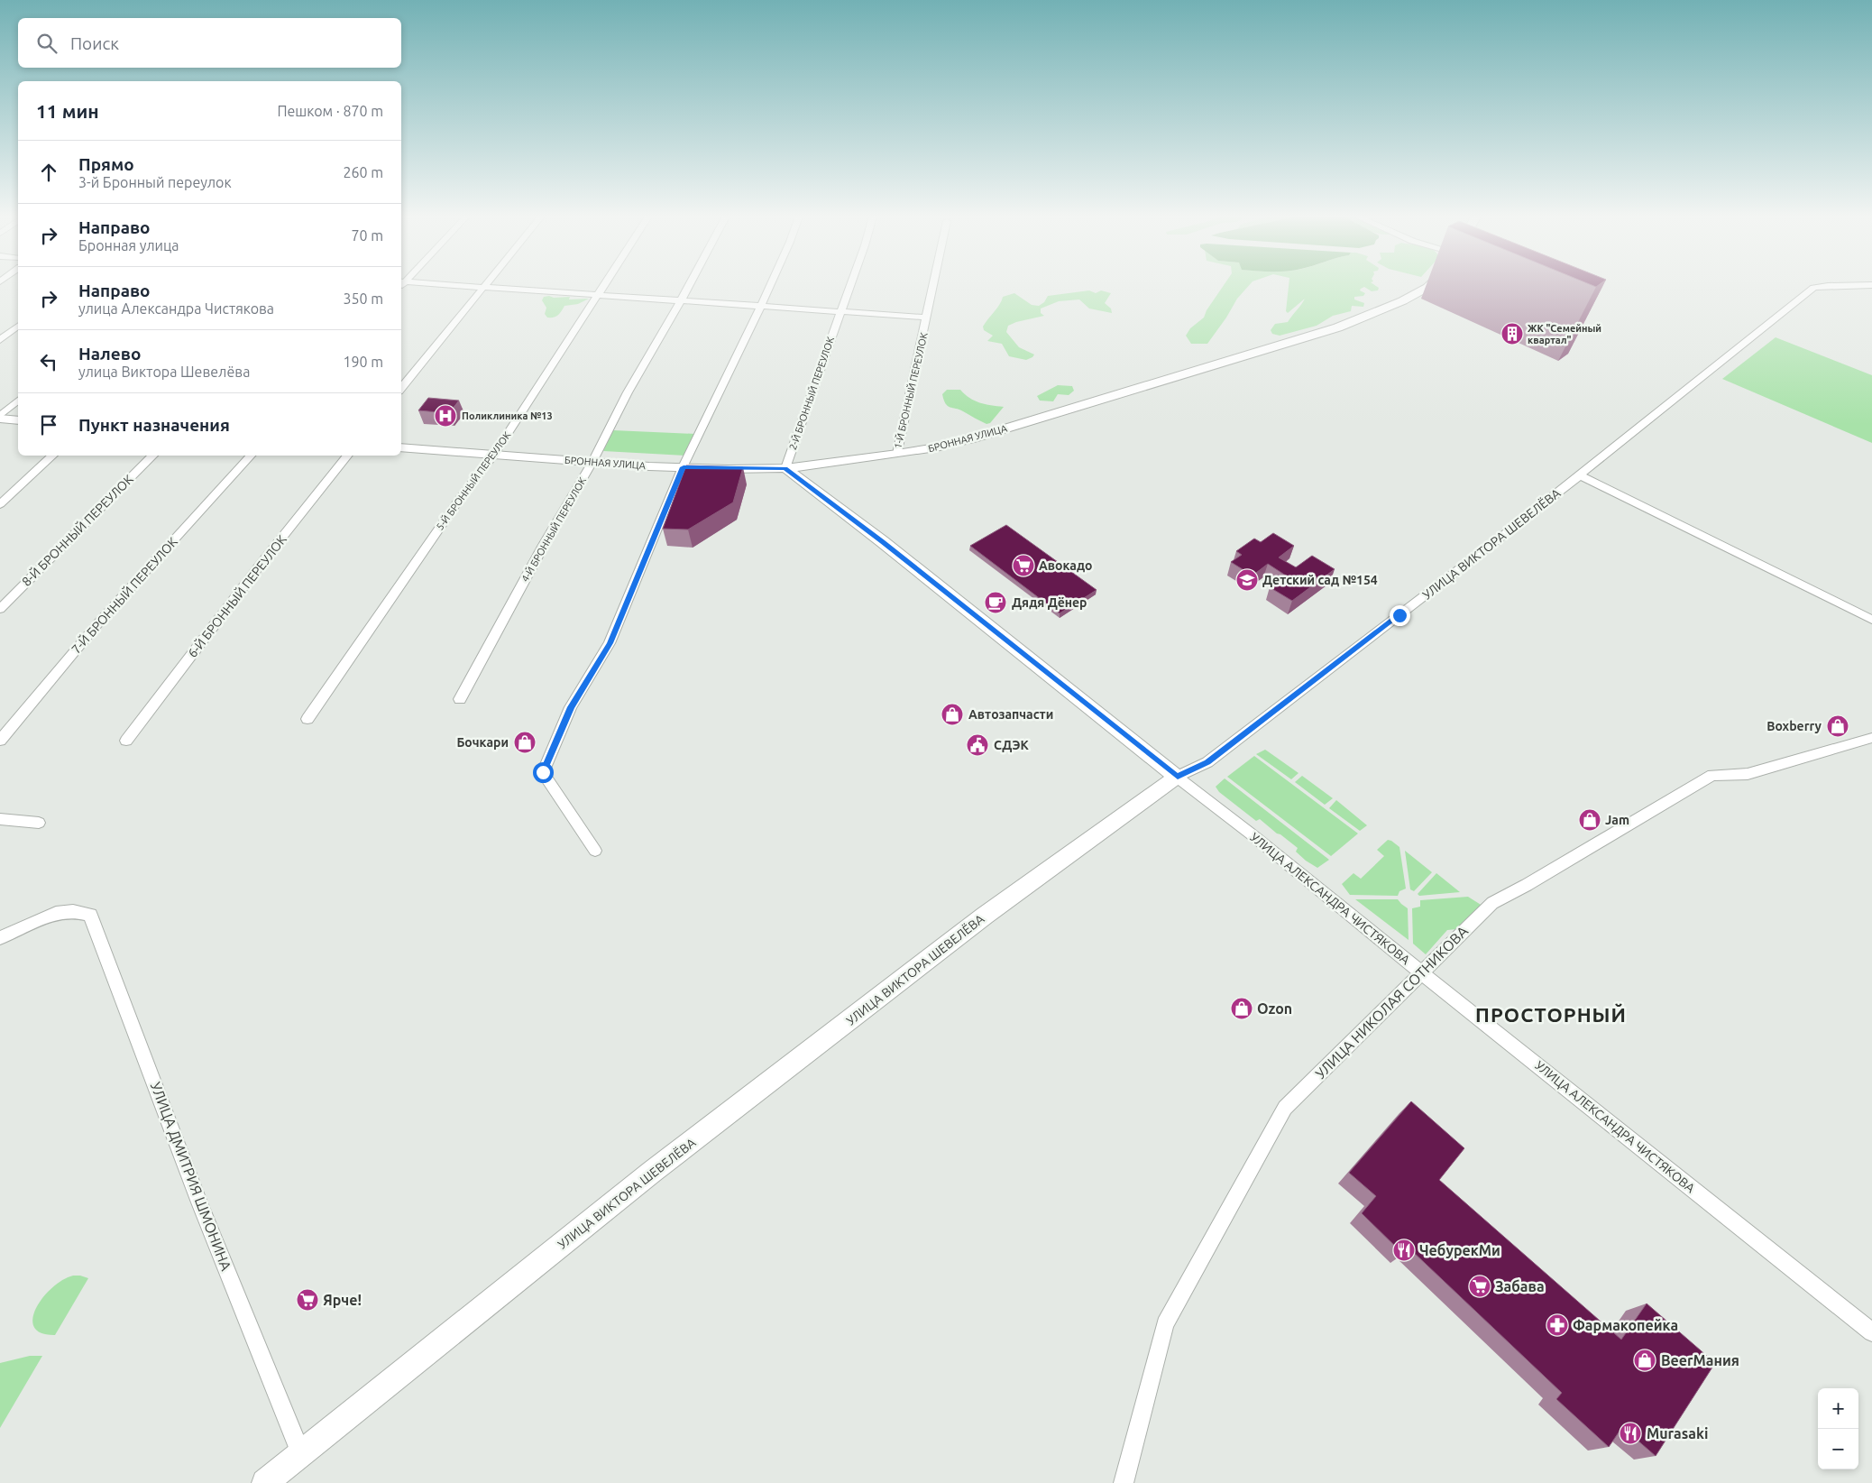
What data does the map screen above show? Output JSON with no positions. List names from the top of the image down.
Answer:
{
  "streets": {
    "street": [
      "1-Й БРОННЫЙ ПЕРЕУЛОК",
      "2-Й БРОННЫЙ ПЕРЕУЛОК",
      "БРОННАЯ УЛИЦА",
      "5-Й БРОННЫЙ ПЕРЕУЛОК",
      "4-Й БРОННЫЙ ПЕРЕУЛОК",
      "8-Й БРОННЫЙ ПЕРЕУЛОК",
      "УЛИЦА ВИКТОРА ШЕВЕЛЁВА",
      "7-Й БРОННЫЙ ПЕРЕУЛОК",
      "6-Й БРОННЫЙ ПЕРЕУЛОК",
      "УЛИЦА АЛЕКСАНДРА ЧИСТЯКОВА",
      "УЛИЦА НИКОЛАЯ СОТНИКОВА",
      "УЛИЦА ДМИТРИЯ ШМОНИНА"
    ]
  },
  "crossings": [
    ["1-Й БРОННЫЙ ПЕРЕУЛОК", "БРОННАЯ УЛИЦА"],
    ["2-Й БРОННЫЙ ПЕРЕУЛОК", "БРОННАЯ УЛИЦА"],
    ["2-Й БРОННЫЙ ПЕРЕУЛОК", "УЛИЦА АЛЕКСАНДРА ЧИСТЯКОВА"],
    ["БРОННАЯ УЛИЦА", "5-Й БРОННЫЙ ПЕРЕУЛОК"],
    ["БРОННАЯ УЛИЦА", "4-Й БРОННЫЙ ПЕРЕУЛОК"],
    ["БРОННАЯ УЛИЦА", "УЛИЦА АЛЕКСАНДРА ЧИСТЯКОВА"],
    ["УЛИЦА ВИКТОРА ШЕВЕЛЁВА", "УЛИЦА АЛЕКСАНДРА ЧИСТЯКОВА"],
    ["УЛИЦА ВИКТОРА ШЕВЕЛЁВА", "УЛИЦА ДМИТРИЯ ШМОНИНА"],
    ["УЛИЦА АЛЕКСАНДРА ЧИСТЯКОВА", "УЛИЦА НИКОЛАЯ СОТНИКОВА"]
  ],
  "districts": ["ПРОСТОРНЫЙ"],
  "places": {
    "building": ["ЖК \"Семейный квартал\""],
    "hospital": ["Поликлиника №13"],
    "supermarket": ["Авокадо", "Забава", "Ярче!"],
    "school or university": ["Детский сад №154"],
    "cafe": ["Дядя Дёнер"],
    "shop": [
      "Автозапчасти",
      "Boxberry",
      "Бочкари",
      "Jam",
      "Ozon",
      "BeerМания"
    ],
    "public building": ["СДЭК"],
    "restaurant": ["ЧебурекМи", "Murasaki"],
    "pharmacy": ["Фармакопейка"]
  },
  "page": {
    "search": "Поиск",
    "heading": ["11 мин", "Пешком · 870 m"],
    "list": [
      ["Прямо", "3-й Бронный переулок", "260 m"],
      ["Направо", "Бронная улица", "70 m"],
      ["Направо", "улица Александра Чистякова", "350 m"],
      ["Налево", "улица Виктора Шевелёва", "190 m"],
      "Пункт назначения"
    ],
    "map_buttons": ["+", "−"]
  }
}
